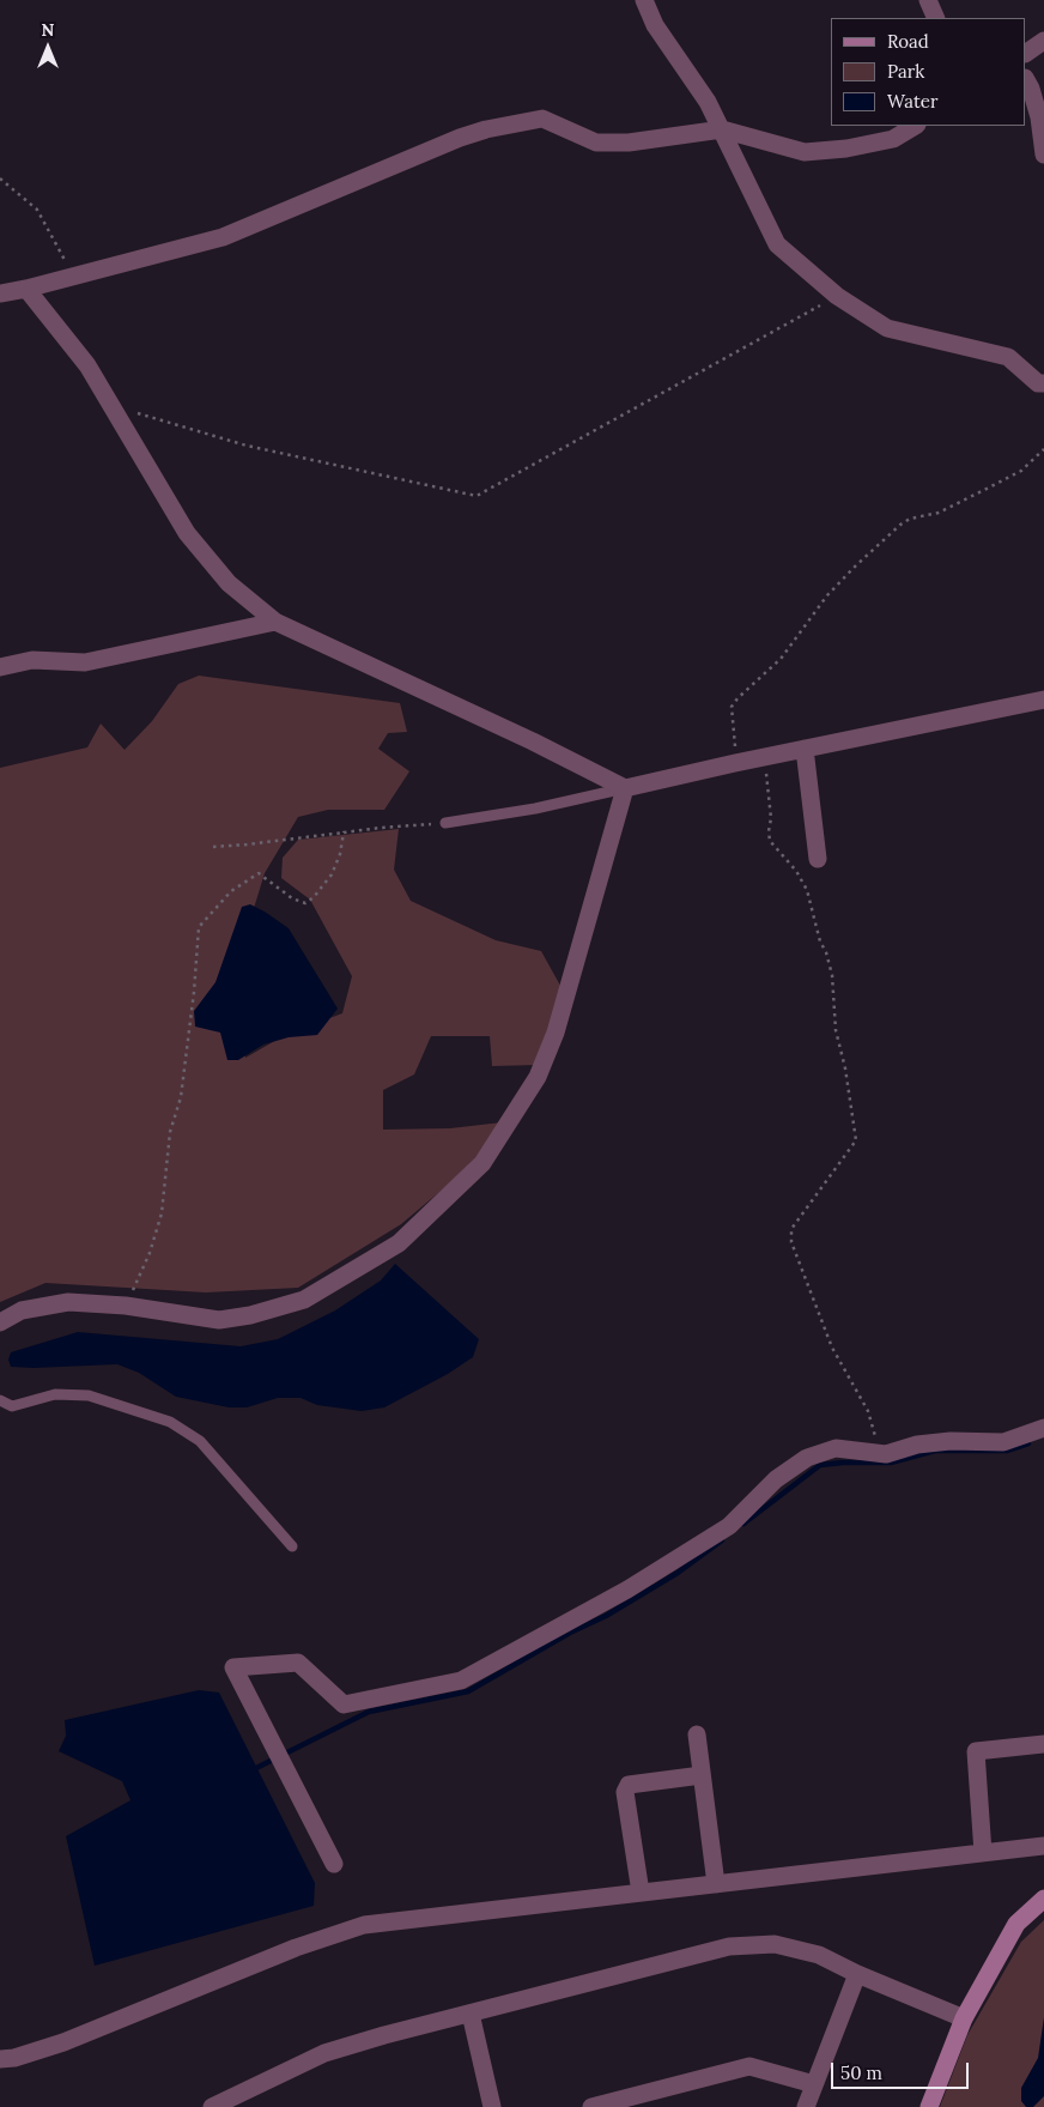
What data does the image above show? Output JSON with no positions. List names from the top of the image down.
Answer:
{
  "legend": ["Road", "Park", "Water"],
  "scale_bar": "50 m",
  "north": "top"
}
